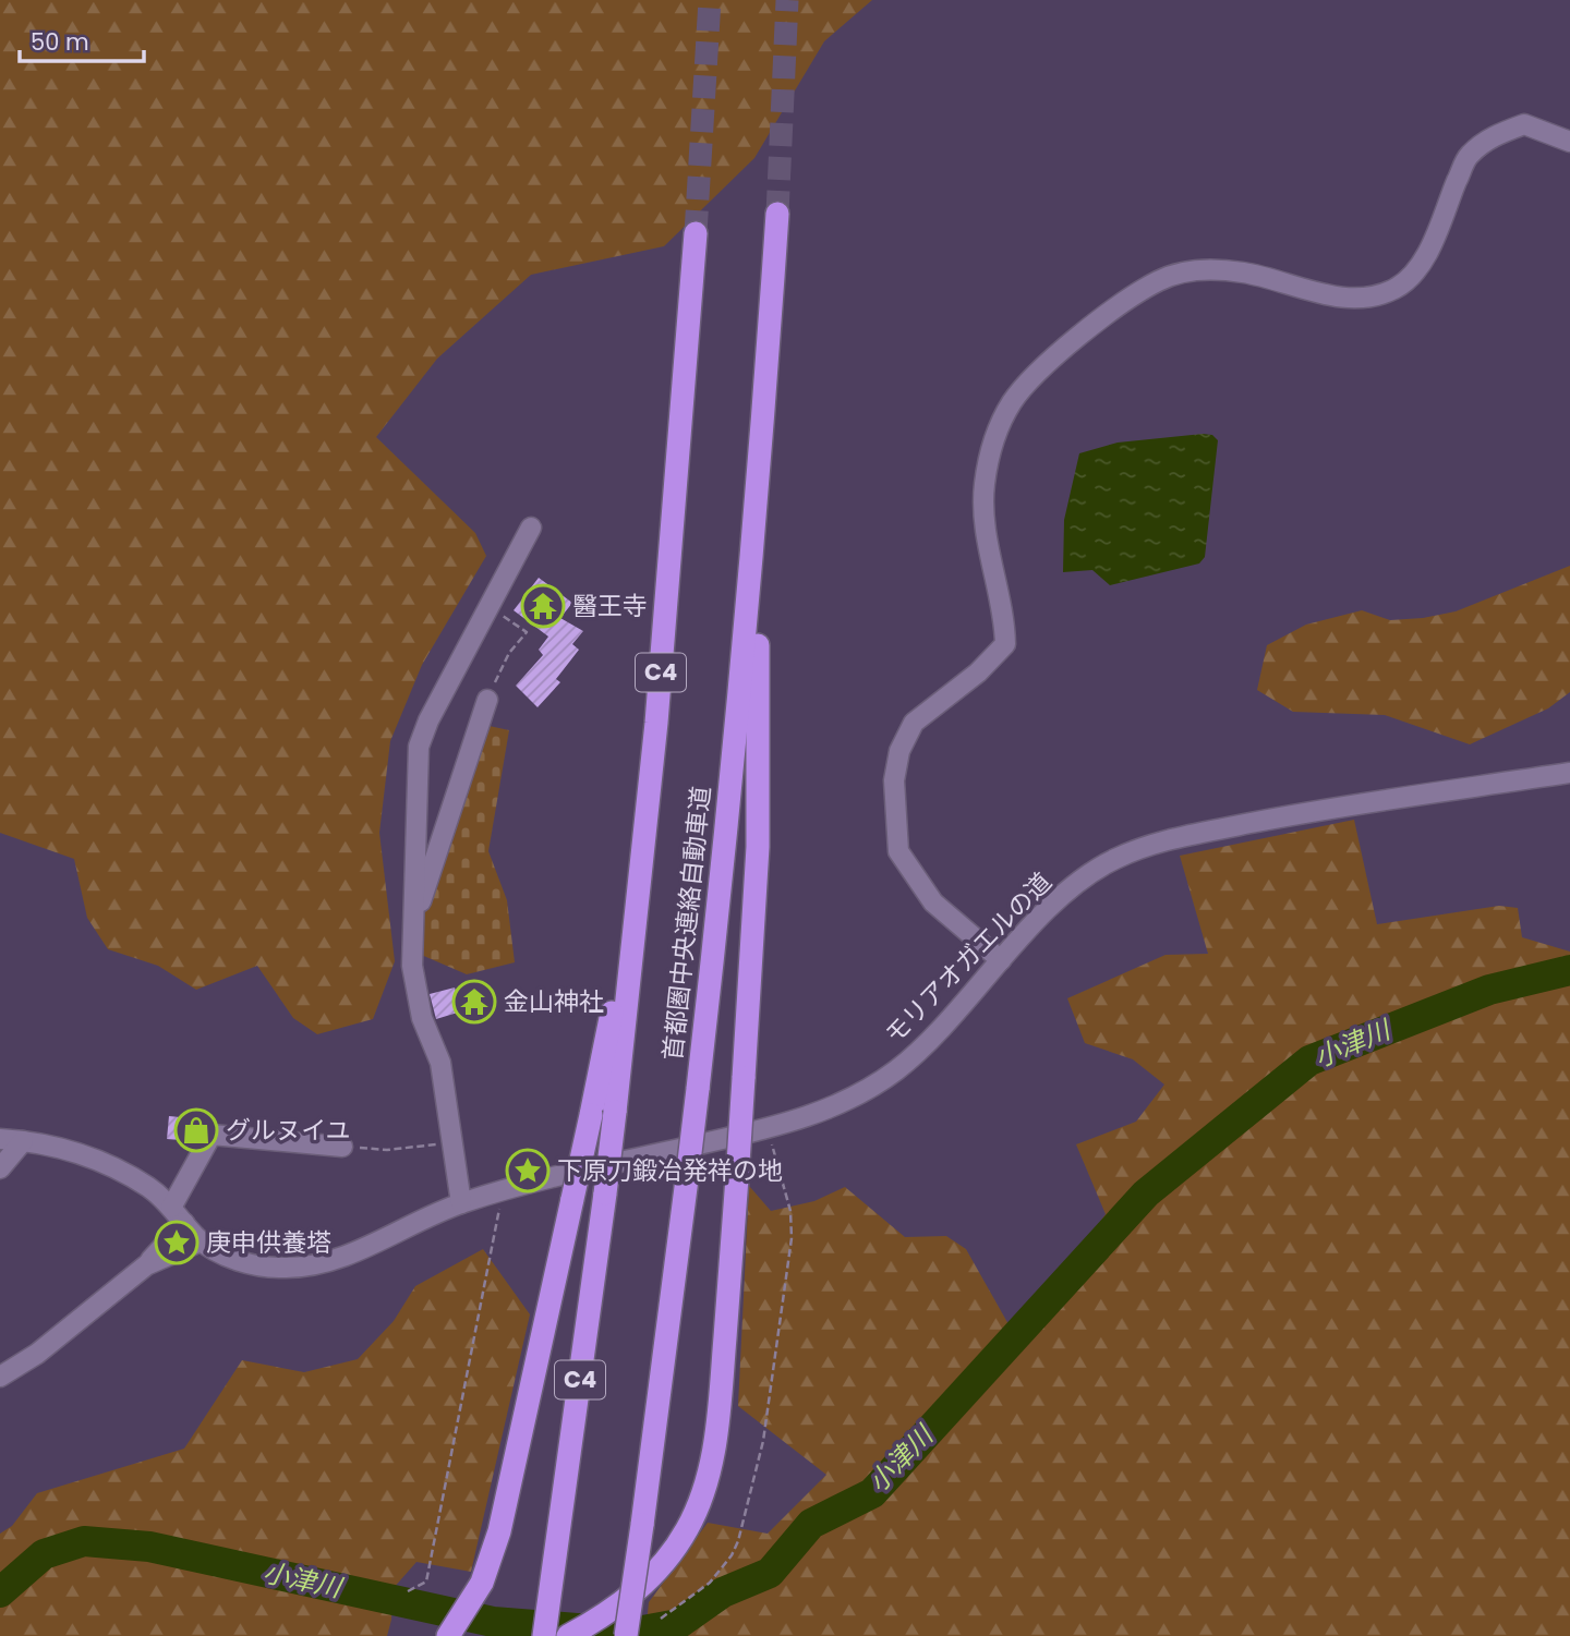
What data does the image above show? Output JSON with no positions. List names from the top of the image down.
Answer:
{
  "streets": {
    "highway": ["C4", "首都圏中央連絡自動車道"],
    "street": ["モリアオガエルの道"]
  },
  "water": ["小津川"],
  "places": {
    "temple": ["醫王寺", "金山神社"],
    "shop": ["グルヌイユ"],
    "place": ["下原刀鍛冶発祥の地", "庚申供養塔"]
  },
  "scale_bar": "50 m"
}
